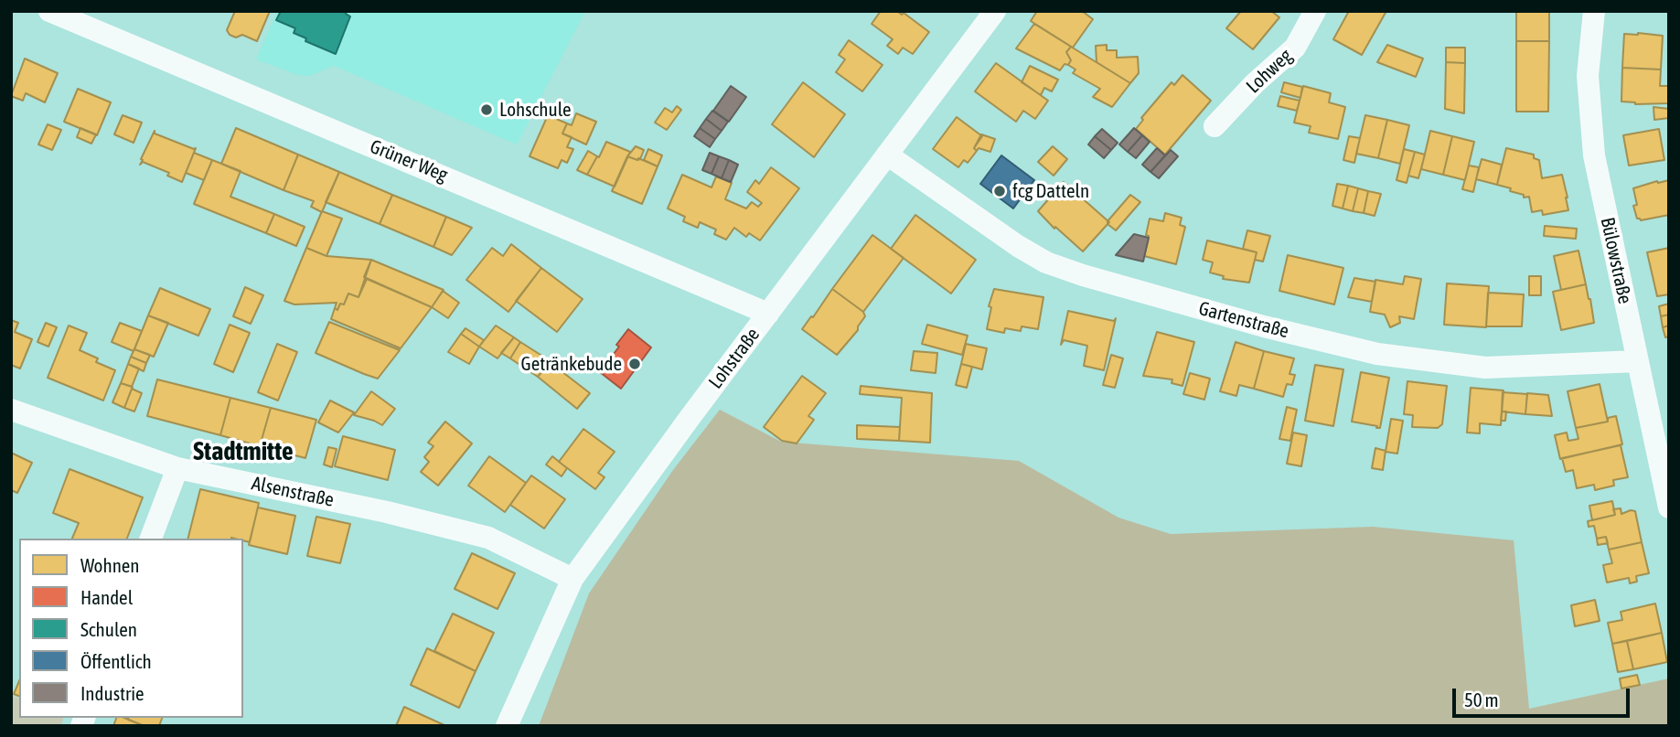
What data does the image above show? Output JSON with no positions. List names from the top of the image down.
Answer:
{
  "streets": {
    "street": [
      "Lohweg",
      "Grüner Weg",
      "Bülowstraße",
      "Gartenstraße",
      "Lohstraße",
      "Alsenstraße"
    ]
  },
  "crossings": [
    ["Grüner Weg", "Lohstraße"],
    ["Bülowstraße", "Gartenstraße"],
    ["Gartenstraße", "Lohstraße"],
    ["Lohstraße", "Alsenstraße"]
  ],
  "districts": ["Stadtmitte"],
  "places": ["Lohschule", "fcg Datteln", "Getränkebude"],
  "legend": [
    "Wohnen",
    "Handel",
    "Schulen",
    "Öffentlich",
    "Industrie"
  ],
  "scale_bar": "50 m"
}
